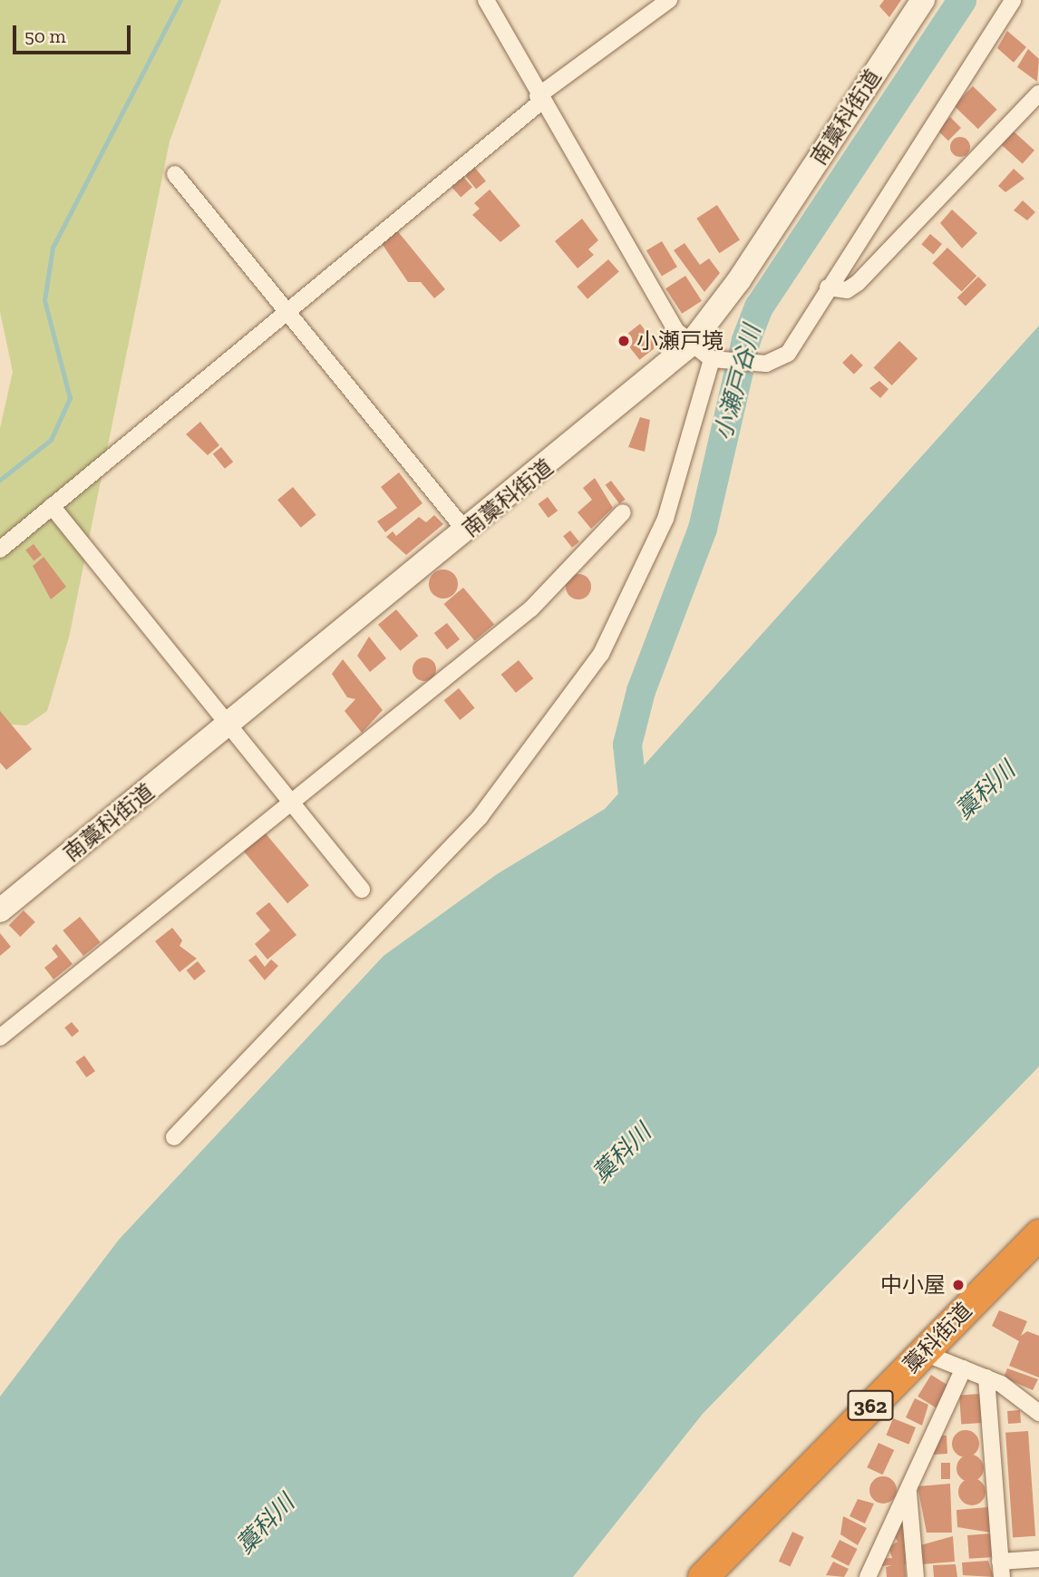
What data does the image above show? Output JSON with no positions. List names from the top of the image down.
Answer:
{
  "streets": {
    "highway": ["藁科街道", "362"],
    "main road": ["南藁科街道"]
  },
  "water": ["小瀬戸谷川", "藁科川"],
  "places": ["小瀬戸境", "中小屋"],
  "scale_bar": "50 m"
}
